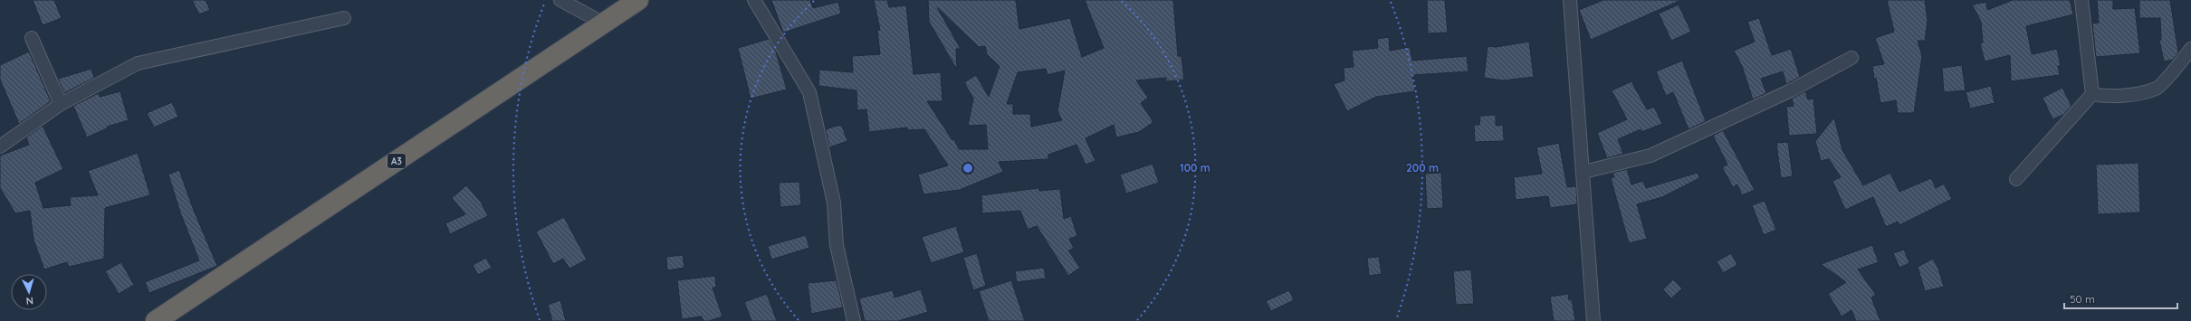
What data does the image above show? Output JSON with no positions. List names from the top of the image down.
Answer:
{
  "streets": {
    "highway": ["A3"]
  },
  "scale_bar": "50 m",
  "north": "bottom",
  "rings": ["100 m", "200 m"]
}
